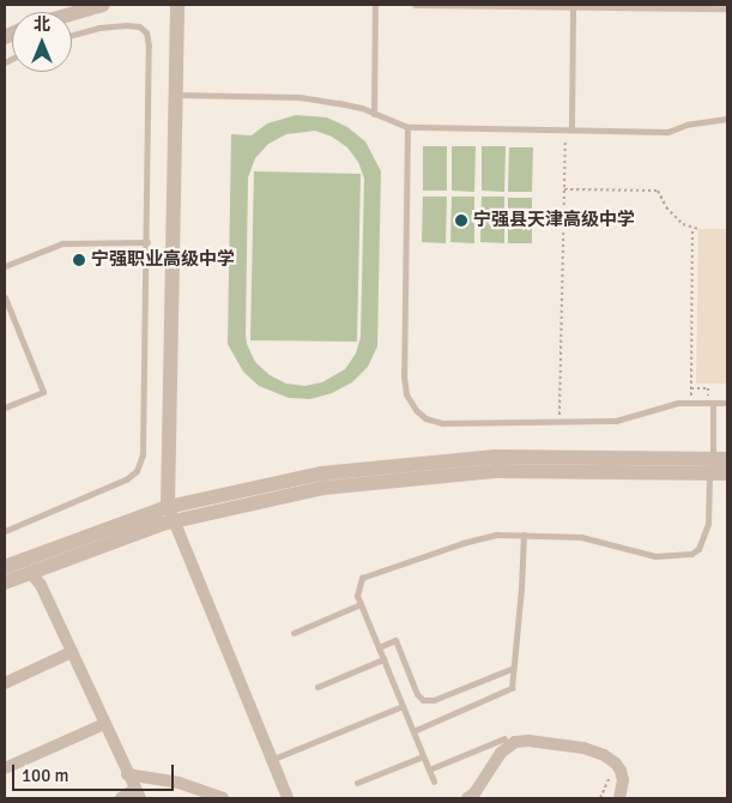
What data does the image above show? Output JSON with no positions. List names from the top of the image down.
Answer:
{
  "places": ["宁强县天津高级中学", "宁强职业高级中学"],
  "scale_bar": "100 m",
  "north": "top"
}
